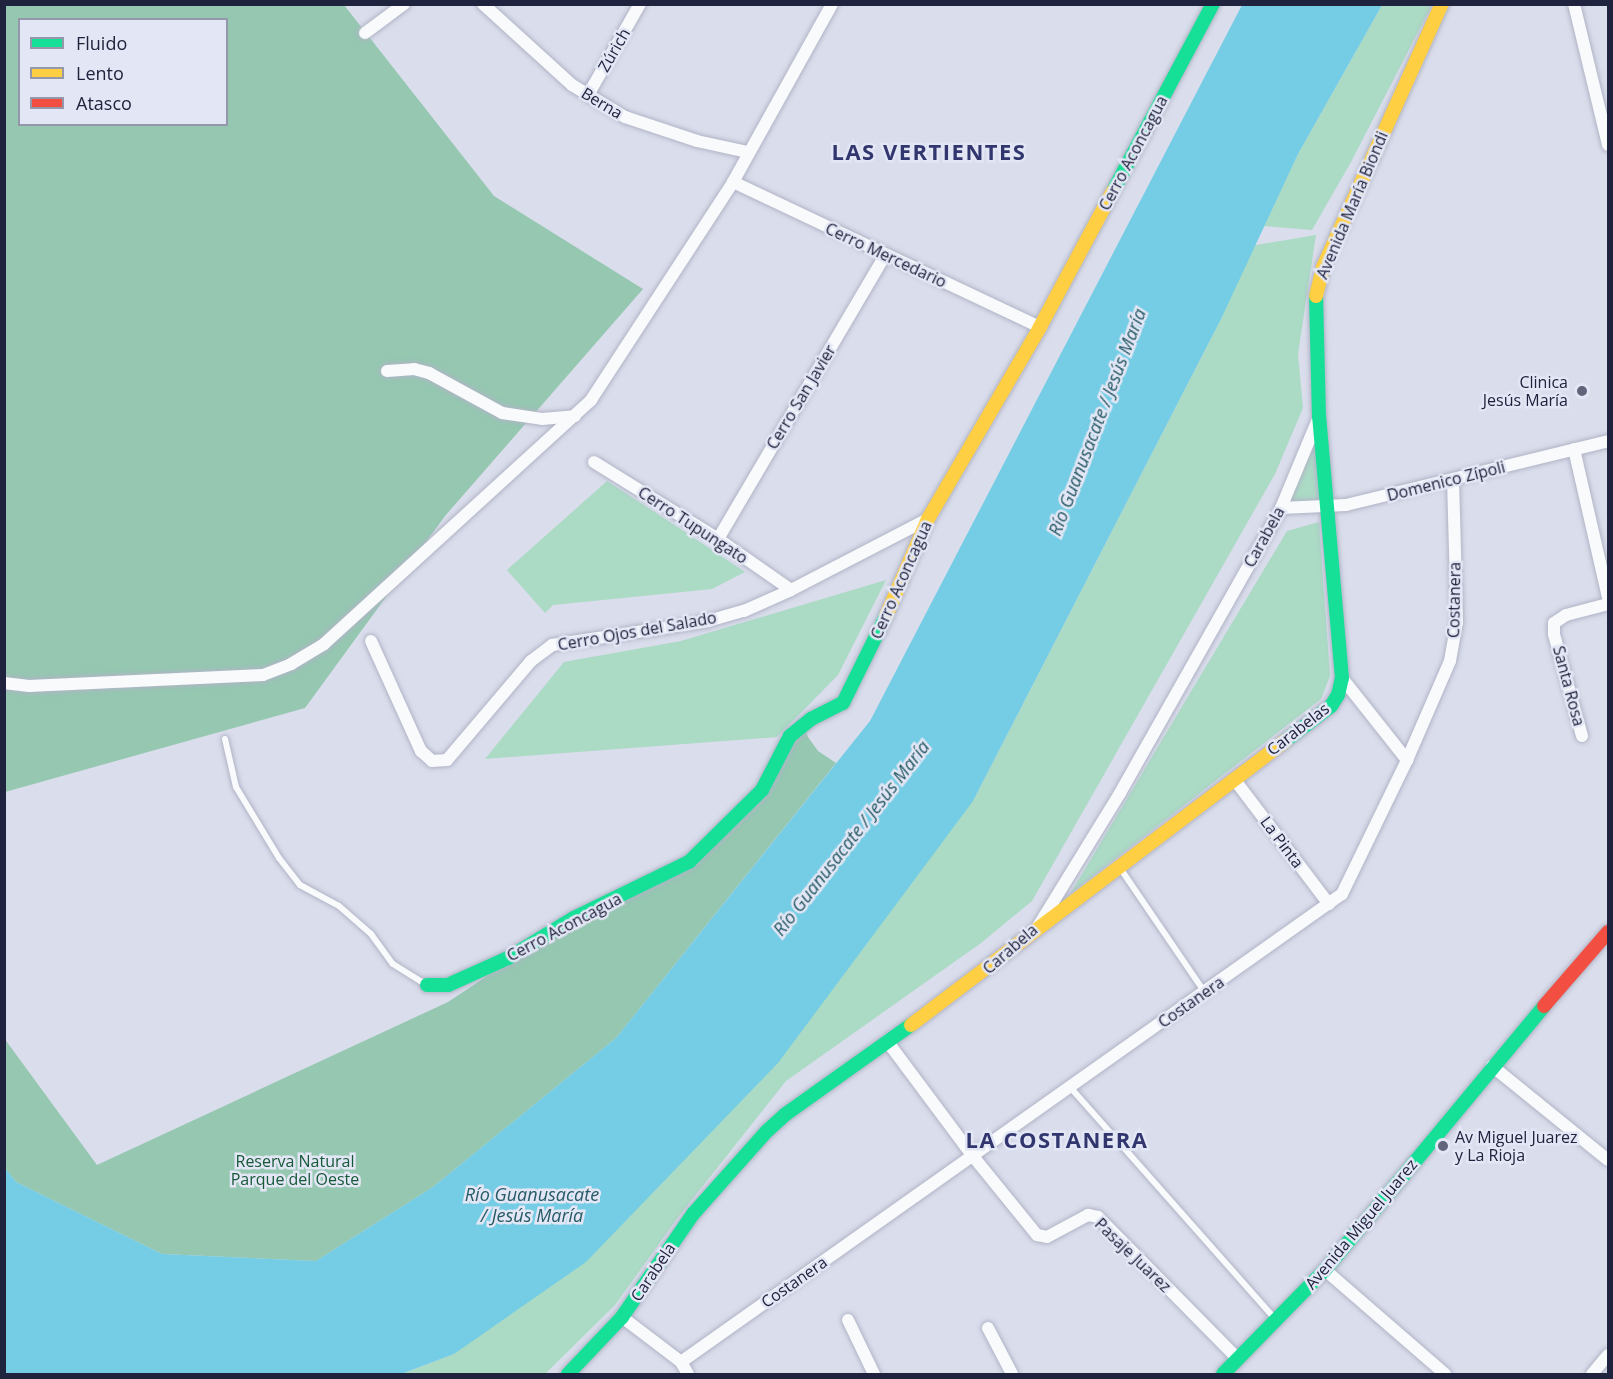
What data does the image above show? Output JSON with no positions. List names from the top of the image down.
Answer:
{
  "streets": {
    "street": [
      "Zúrich",
      "Berna",
      "Cerro Aconcagua",
      "Avenida María Biondi",
      "Cerro Mercedario",
      "Cerro San Javier",
      "Domenico Zípoli",
      "Cerro Tupungato",
      "Carabela",
      "Costanera",
      "Cerro Ojos del Salado",
      "Santa Rosa",
      "Carabelas",
      "La Pinta",
      "Avenida Miguel Juarez",
      "Pasaje Juarez"
    ]
  },
  "crossings": [
    ["Zúrich", "Berna"],
    ["Cerro Aconcagua", "Cerro Mercedario"],
    ["Cerro Aconcagua", "Cerro Ojos del Salado"],
    ["Avenida María Biondi", "Carabela"],
    ["Avenida María Biondi", "Carabelas"],
    ["Cerro Mercedario", "Cerro San Javier"],
    ["Cerro San Javier", "Cerro Tupungato"],
    ["Domenico Zípoli", "Carabela"],
    ["Domenico Zípoli", "Costanera"],
    ["Domenico Zípoli", "Carabelas"],
    ["Cerro Tupungato", "Cerro Ojos del Salado"],
    ["Carabela", "Carabelas"],
    ["Carabela", "Pasaje Juarez"],
    ["Costanera", "La Pinta"],
    ["Costanera", "Pasaje Juarez"],
    ["Carabelas", "La Pinta"],
    ["Avenida Miguel Juarez", "Pasaje Juarez"]
  ],
  "districts": ["LAS VERTIENTES", "LA COSTANERA"],
  "water": ["Río Guanusacate / Jesús María"],
  "parks": ["Reserva Natural Parque del Oeste"],
  "places": ["Clinica Jesús María", "Av Miguel Juarez y La Rioja"],
  "legend": ["Fluido", "Lento", "Atasco"]
}
